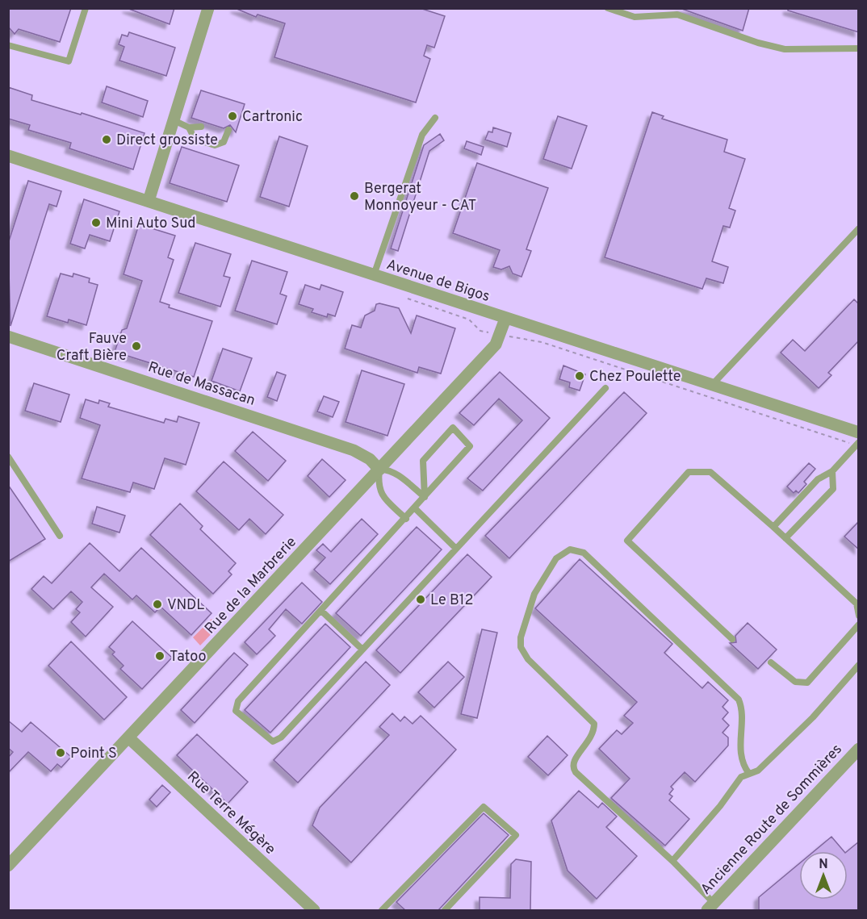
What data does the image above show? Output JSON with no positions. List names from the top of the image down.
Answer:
{
  "streets": {
    "street": [
      "Avenue de Bigos",
      "Rue de Massacan",
      "Rue de la Marbrerie",
      "Rue Terre Mégère",
      "Ancienne Route de Sommières"
    ]
  },
  "crossings": [
    ["Avenue de Bigos", "Rue de la Marbrerie"],
    ["Rue de Massacan", "Rue de la Marbrerie"],
    ["Rue de la Marbrerie", "Rue Terre Mégère"]
  ],
  "places": [
    "Cartronic",
    "Direct grossiste",
    "Bergerat Monnoyeur - CAT",
    "Mini Auto Sud",
    "Fauve Craft Bière",
    "Chez Poulette",
    "Le B12",
    "VNDL",
    "Tatoo",
    "Point S"
  ],
  "north": "top"
}
